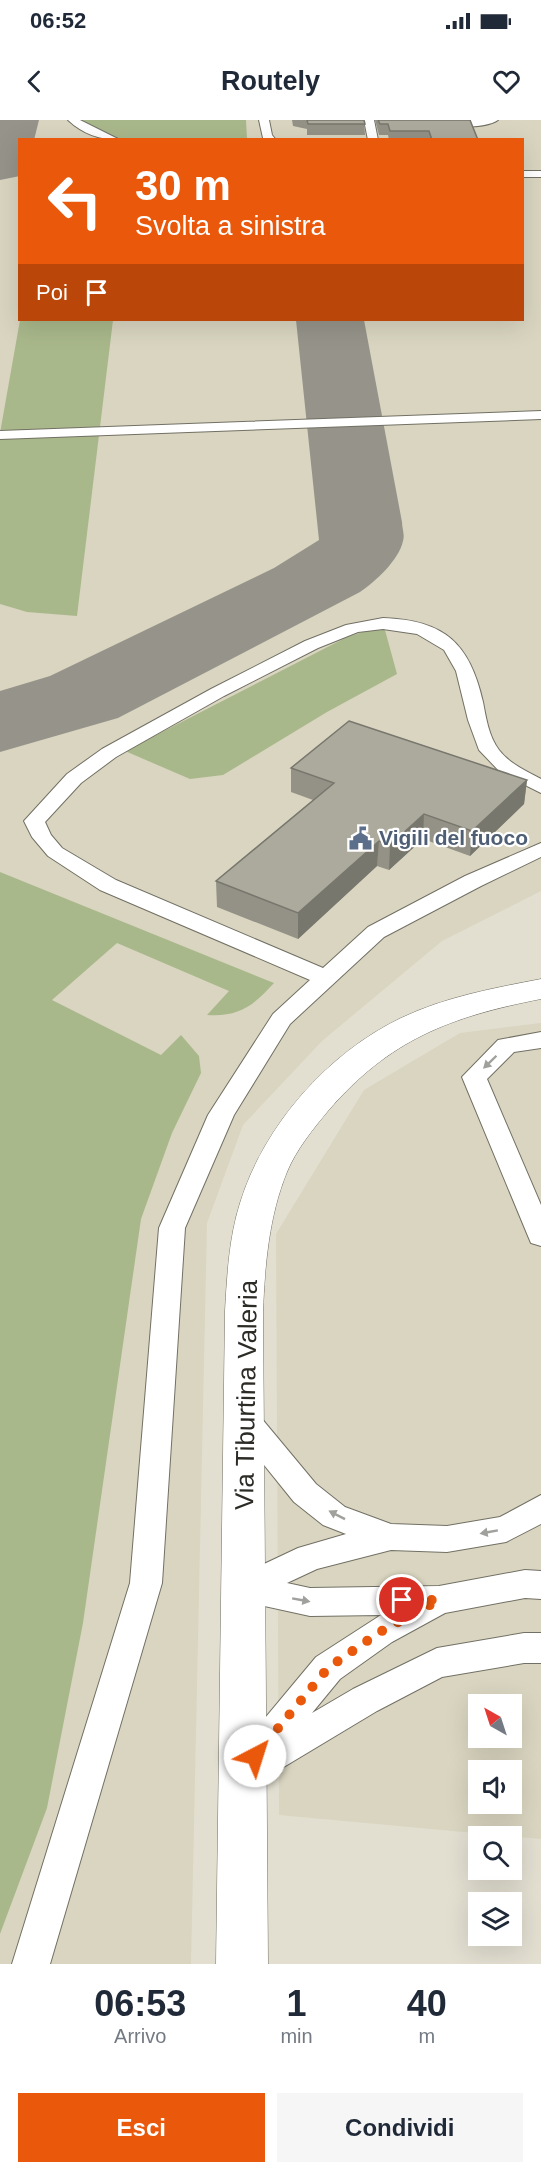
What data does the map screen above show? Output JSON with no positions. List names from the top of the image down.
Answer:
{
  "streets": {
    "street": ["Via Tiburtina Valeria"]
  },
  "places": {
    "public building": ["Vigili del fuoco"]
  },
  "north": "top left",
  "page": {
    "status": "06:52",
    "header": "Routely",
    "turn": ["30 m", "Svolta a sinistra"],
    "then": "Poi",
    "eta": [
      "06:53",
      "Arrivo",
      "1",
      "min",
      "40",
      "m"
    ],
    "buttons": ["Esci", "Condividi"]
  }
}
